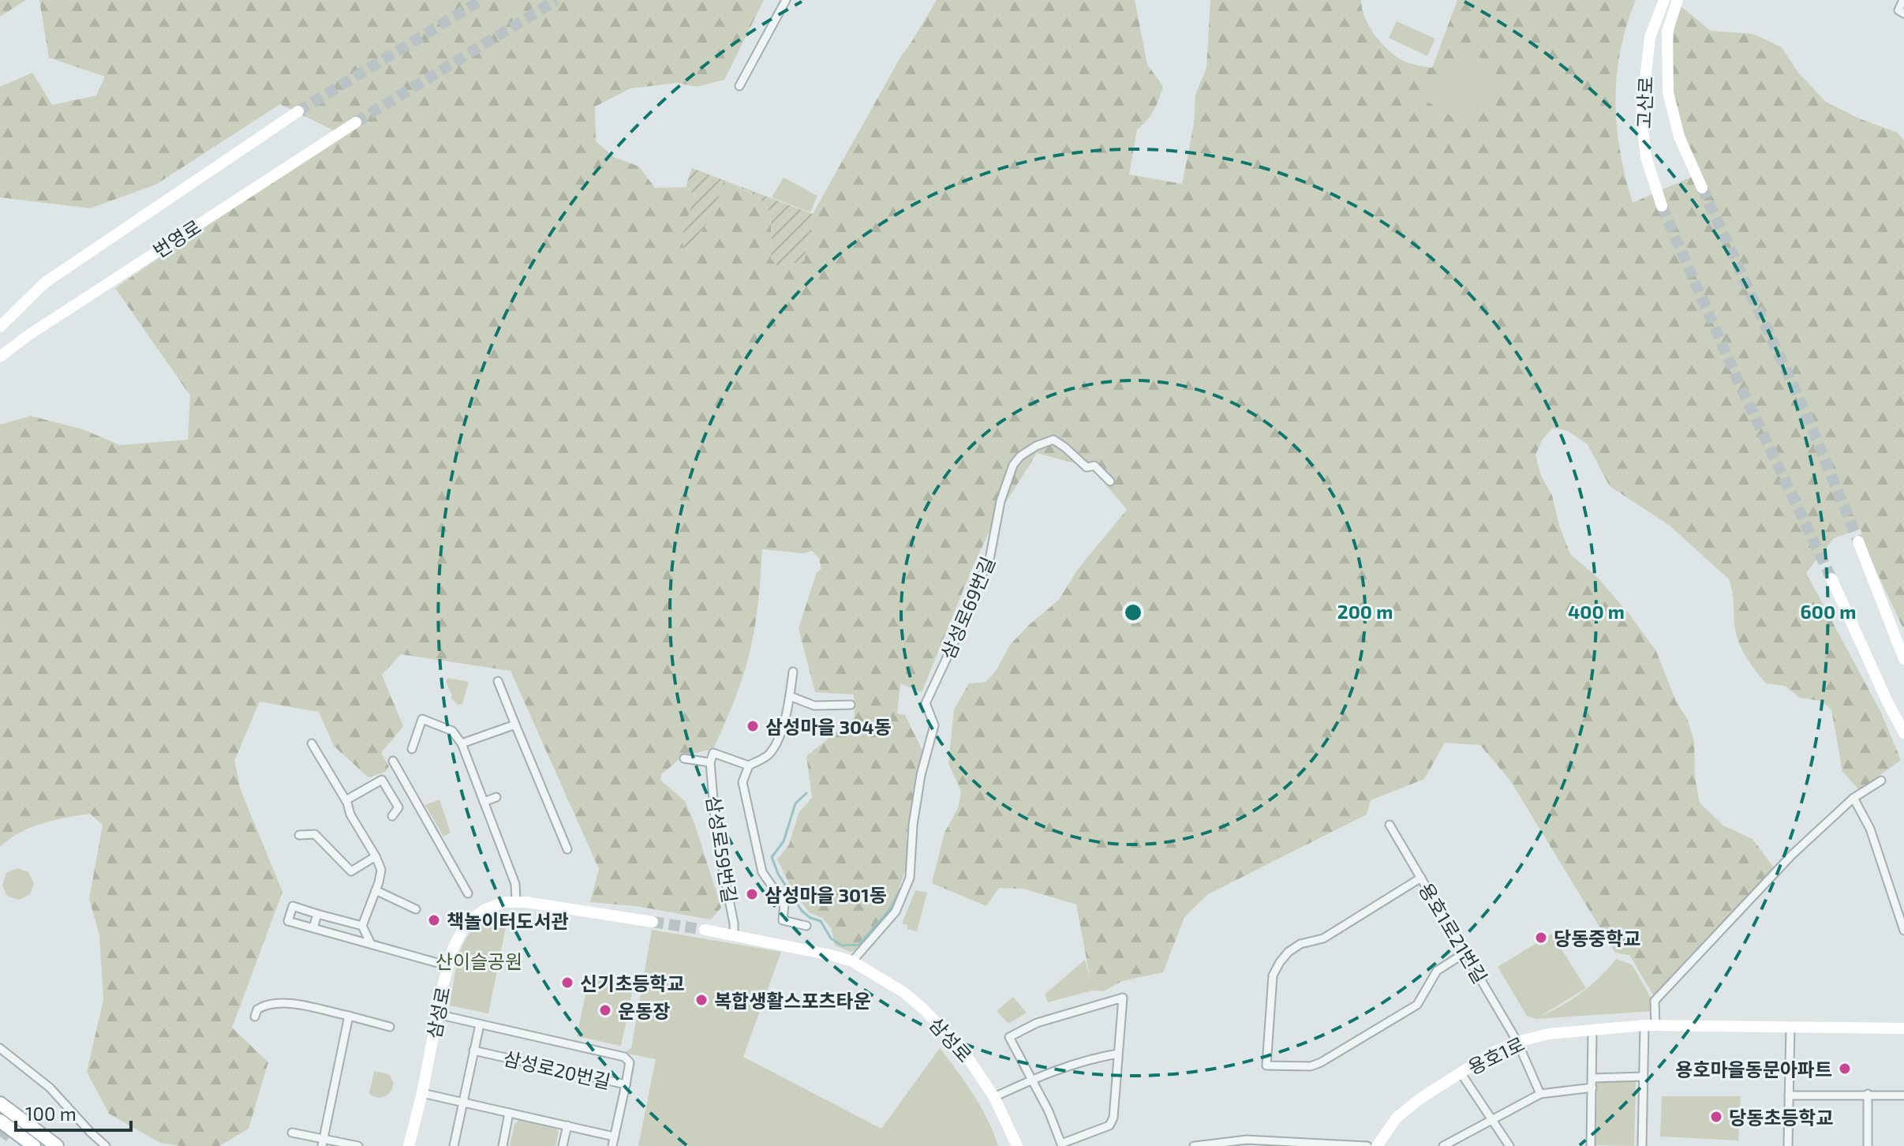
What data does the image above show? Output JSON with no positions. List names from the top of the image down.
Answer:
{
  "streets": {
    "street": [
      "고산로",
      "번영로",
      "삼성로69번길",
      "삼성로59번길",
      "용호1로21번길",
      "삼성로",
      "용호1로",
      "삼성로20번길"
    ]
  },
  "crossings": [
    ["삼성로69번길", "삼성로"],
    ["삼성로59번길", "삼성로"],
    ["용호1로21번길", "용호1로"]
  ],
  "parks": ["산이슬공원"],
  "places": [
    "삼성마을 304동",
    "삼성마을 301동",
    "책놀이터도서관",
    "당동중학교",
    "신기초등학교",
    "복합생활스포츠타운",
    "운동장",
    "용호마을동문아파트",
    "당동초등학교"
  ],
  "scale_bar": "100 m",
  "rings": ["200 m", "400 m", "600 m"]
}
